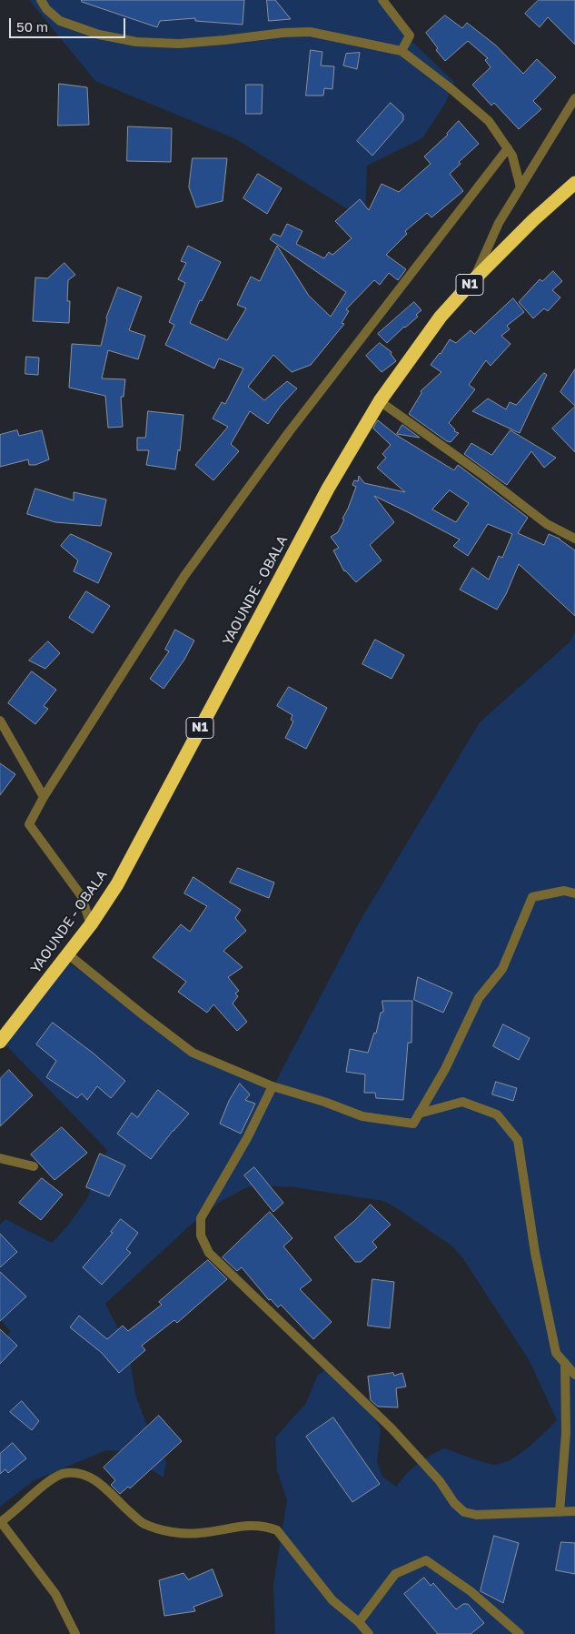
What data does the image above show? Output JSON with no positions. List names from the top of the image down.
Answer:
{
  "streets": {
    "highway": ["N1", "YAOUNDE - OBALA"]
  },
  "scale_bar": "50 m"
}
